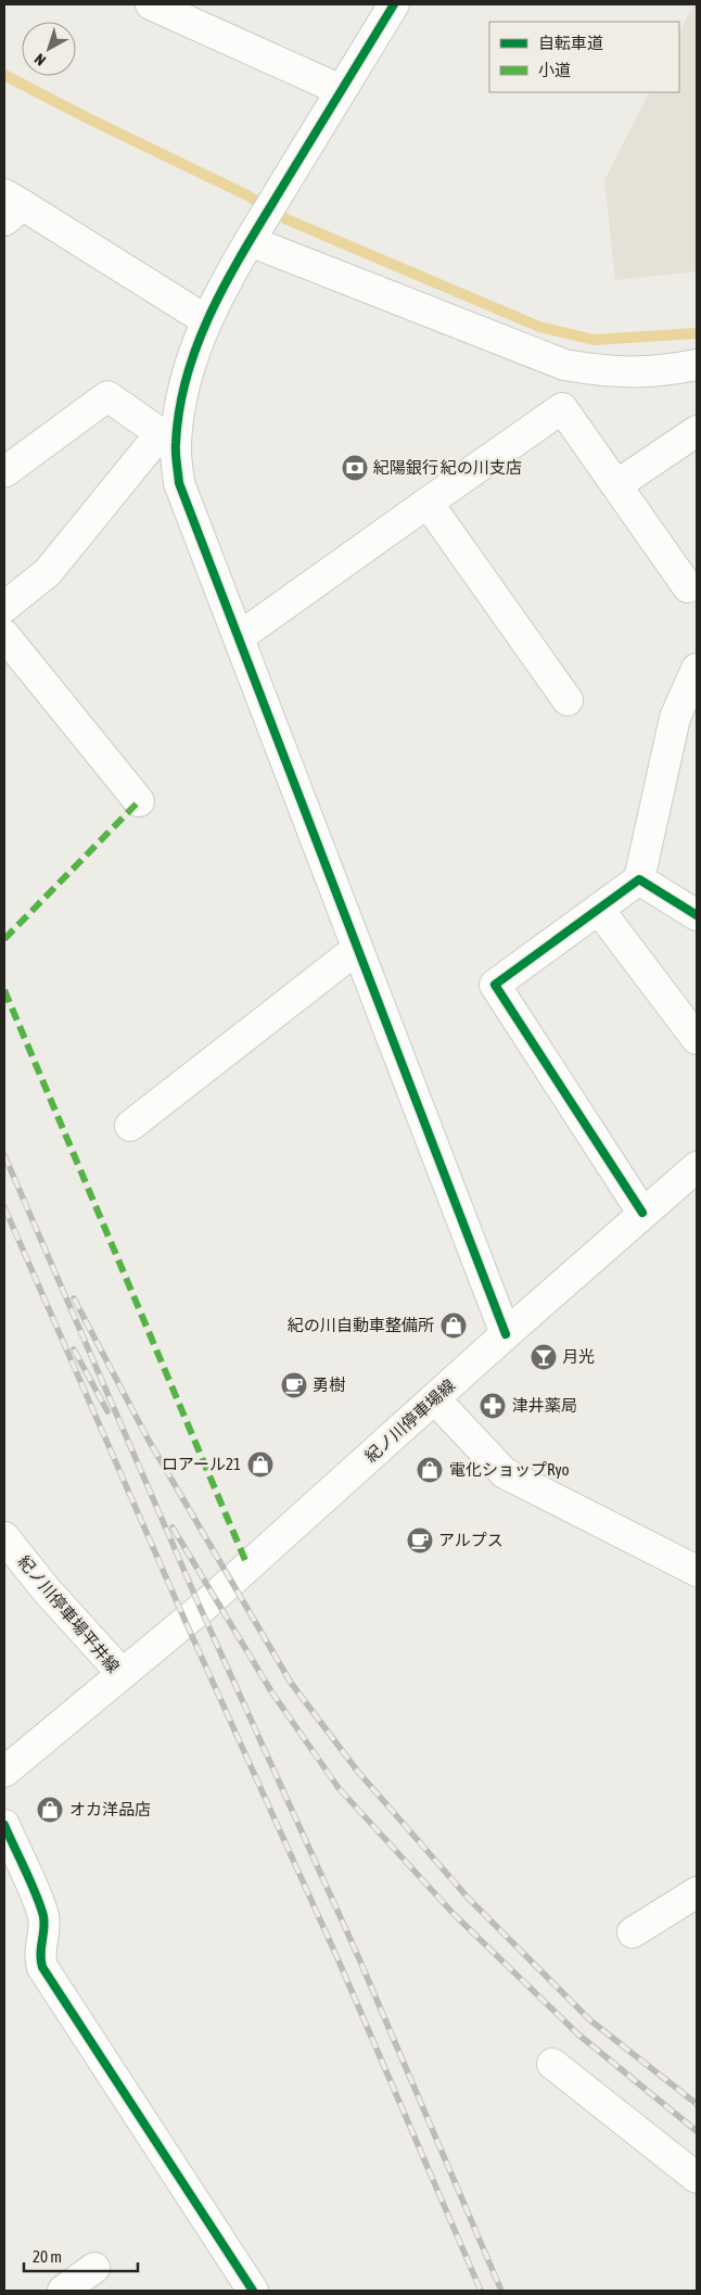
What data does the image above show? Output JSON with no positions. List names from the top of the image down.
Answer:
{
  "streets": {
    "street": ["紀ノ川停車場線", "紀ノ川停車場平井線"]
  },
  "crossings": [
    ["紀ノ川停車場線", "紀ノ川停車場平井線"]
  ],
  "places": {
    "bank": ["紀陽銀行 紀の川支店"],
    "shop": [
      "紀の川自動車整備所",
      "ロアール21",
      "電化ショップRyo",
      "オカ洋品店"
    ],
    "bar": ["月光"],
    "cafe": ["勇樹", "アルプス"],
    "pharmacy": ["津井薬局"]
  },
  "legend": ["自転車道", "小道"],
  "scale_bar": "20 m",
  "north": "bottom left"
}
